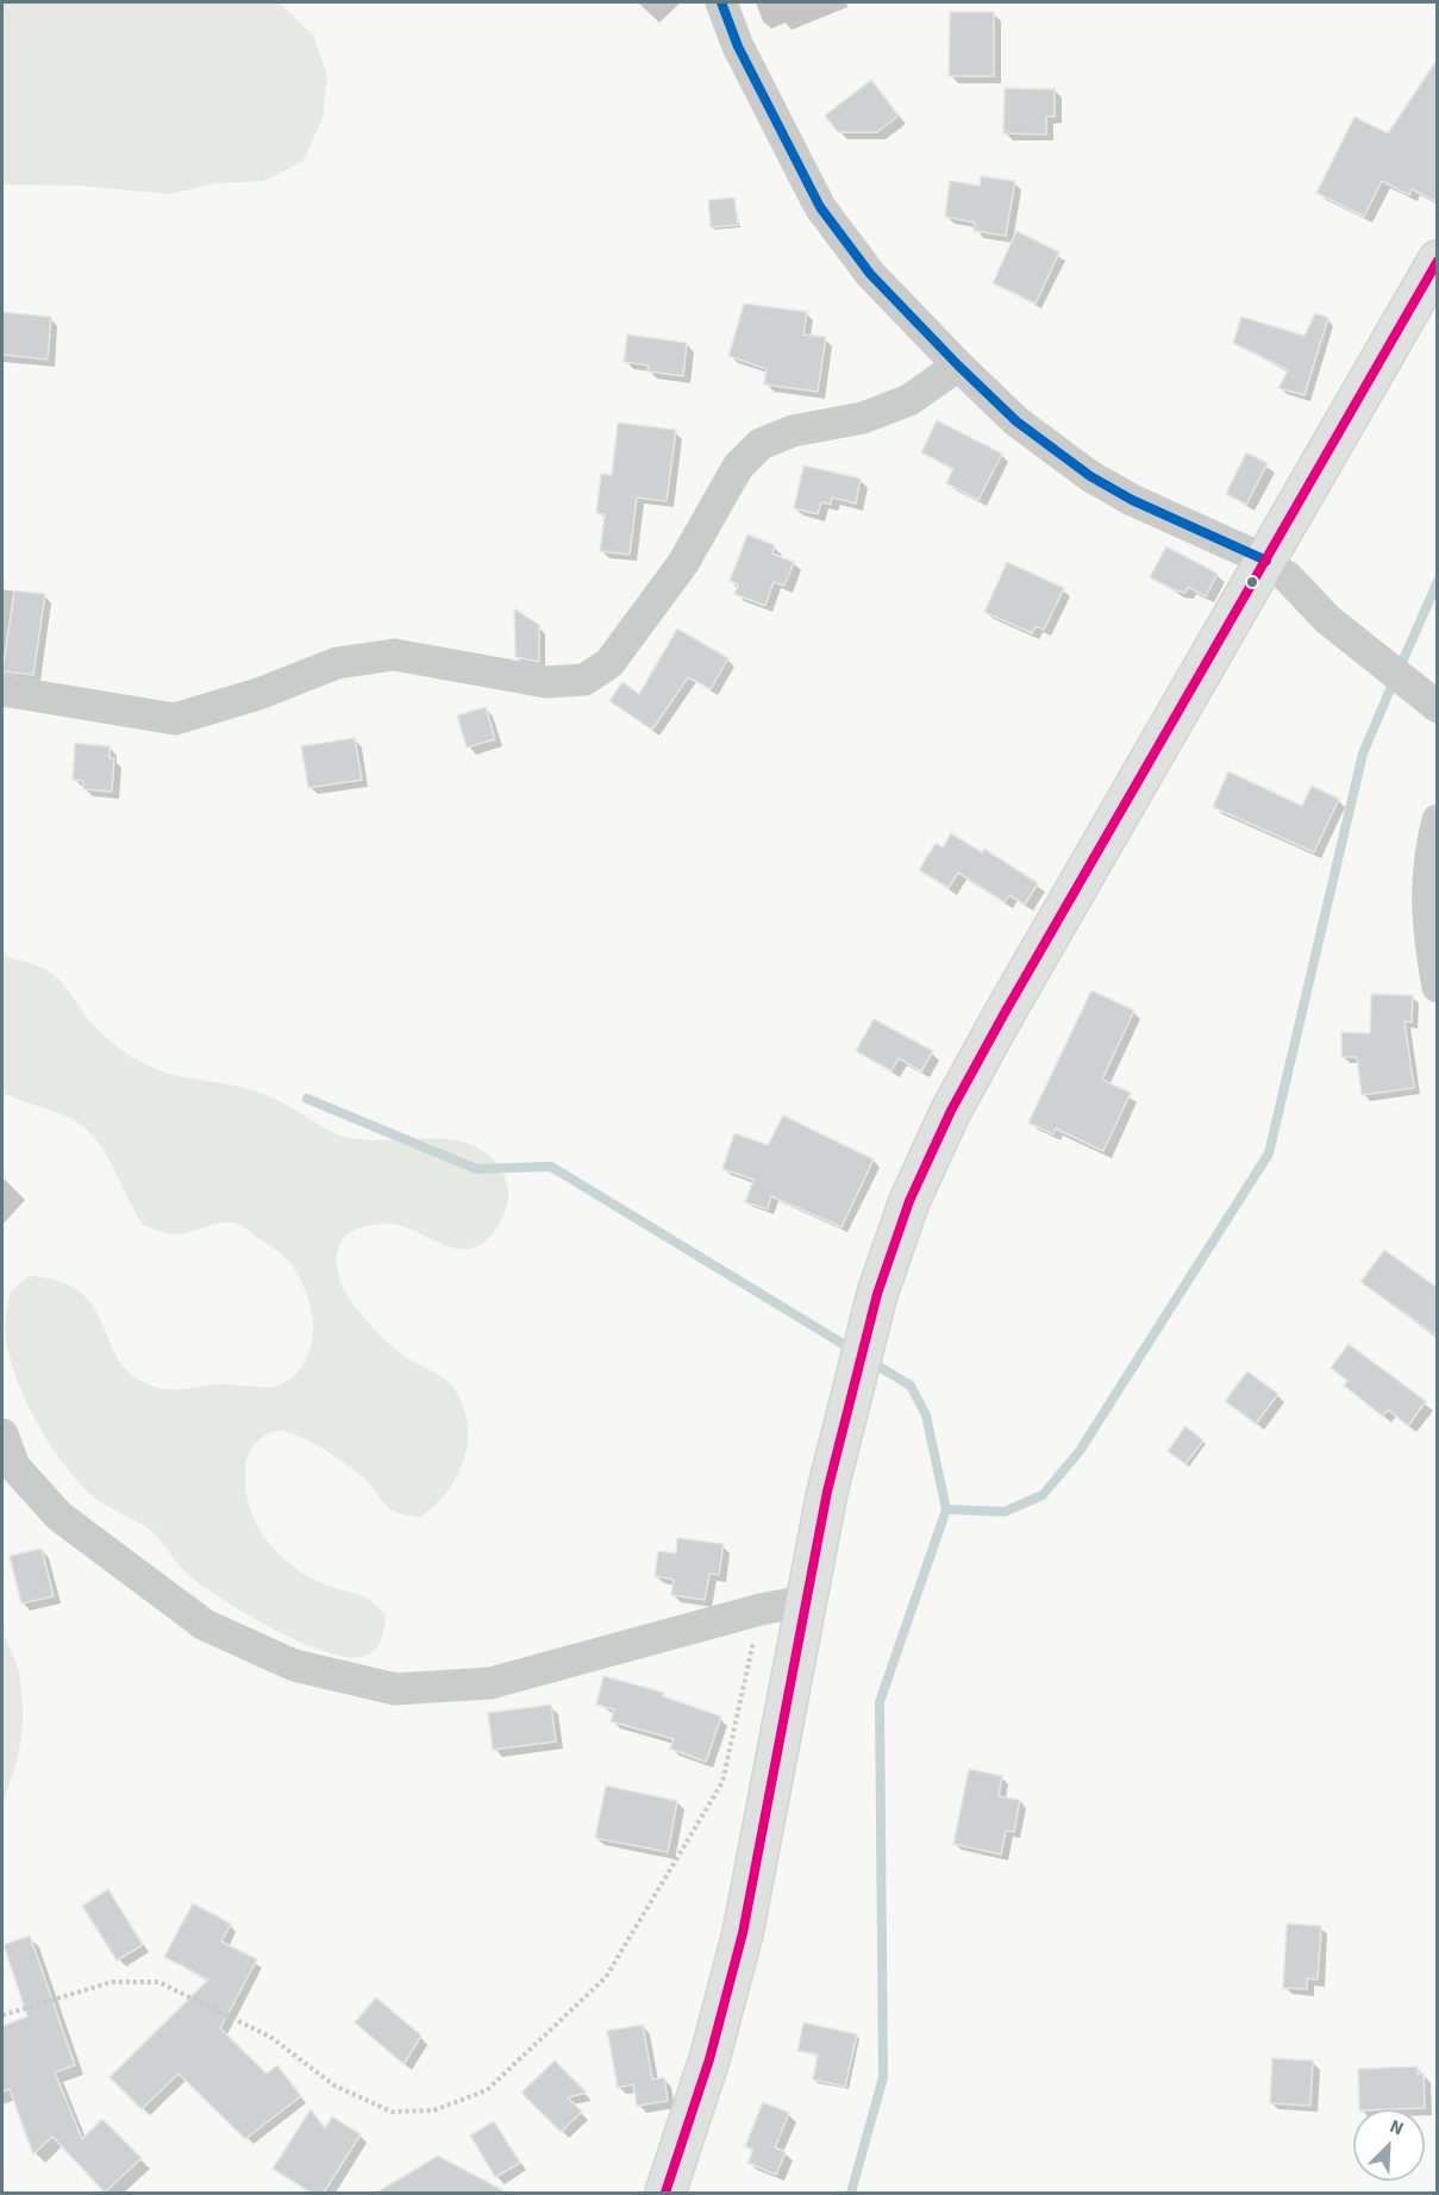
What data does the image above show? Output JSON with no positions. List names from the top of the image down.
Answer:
{
  "north": "top right"
}
